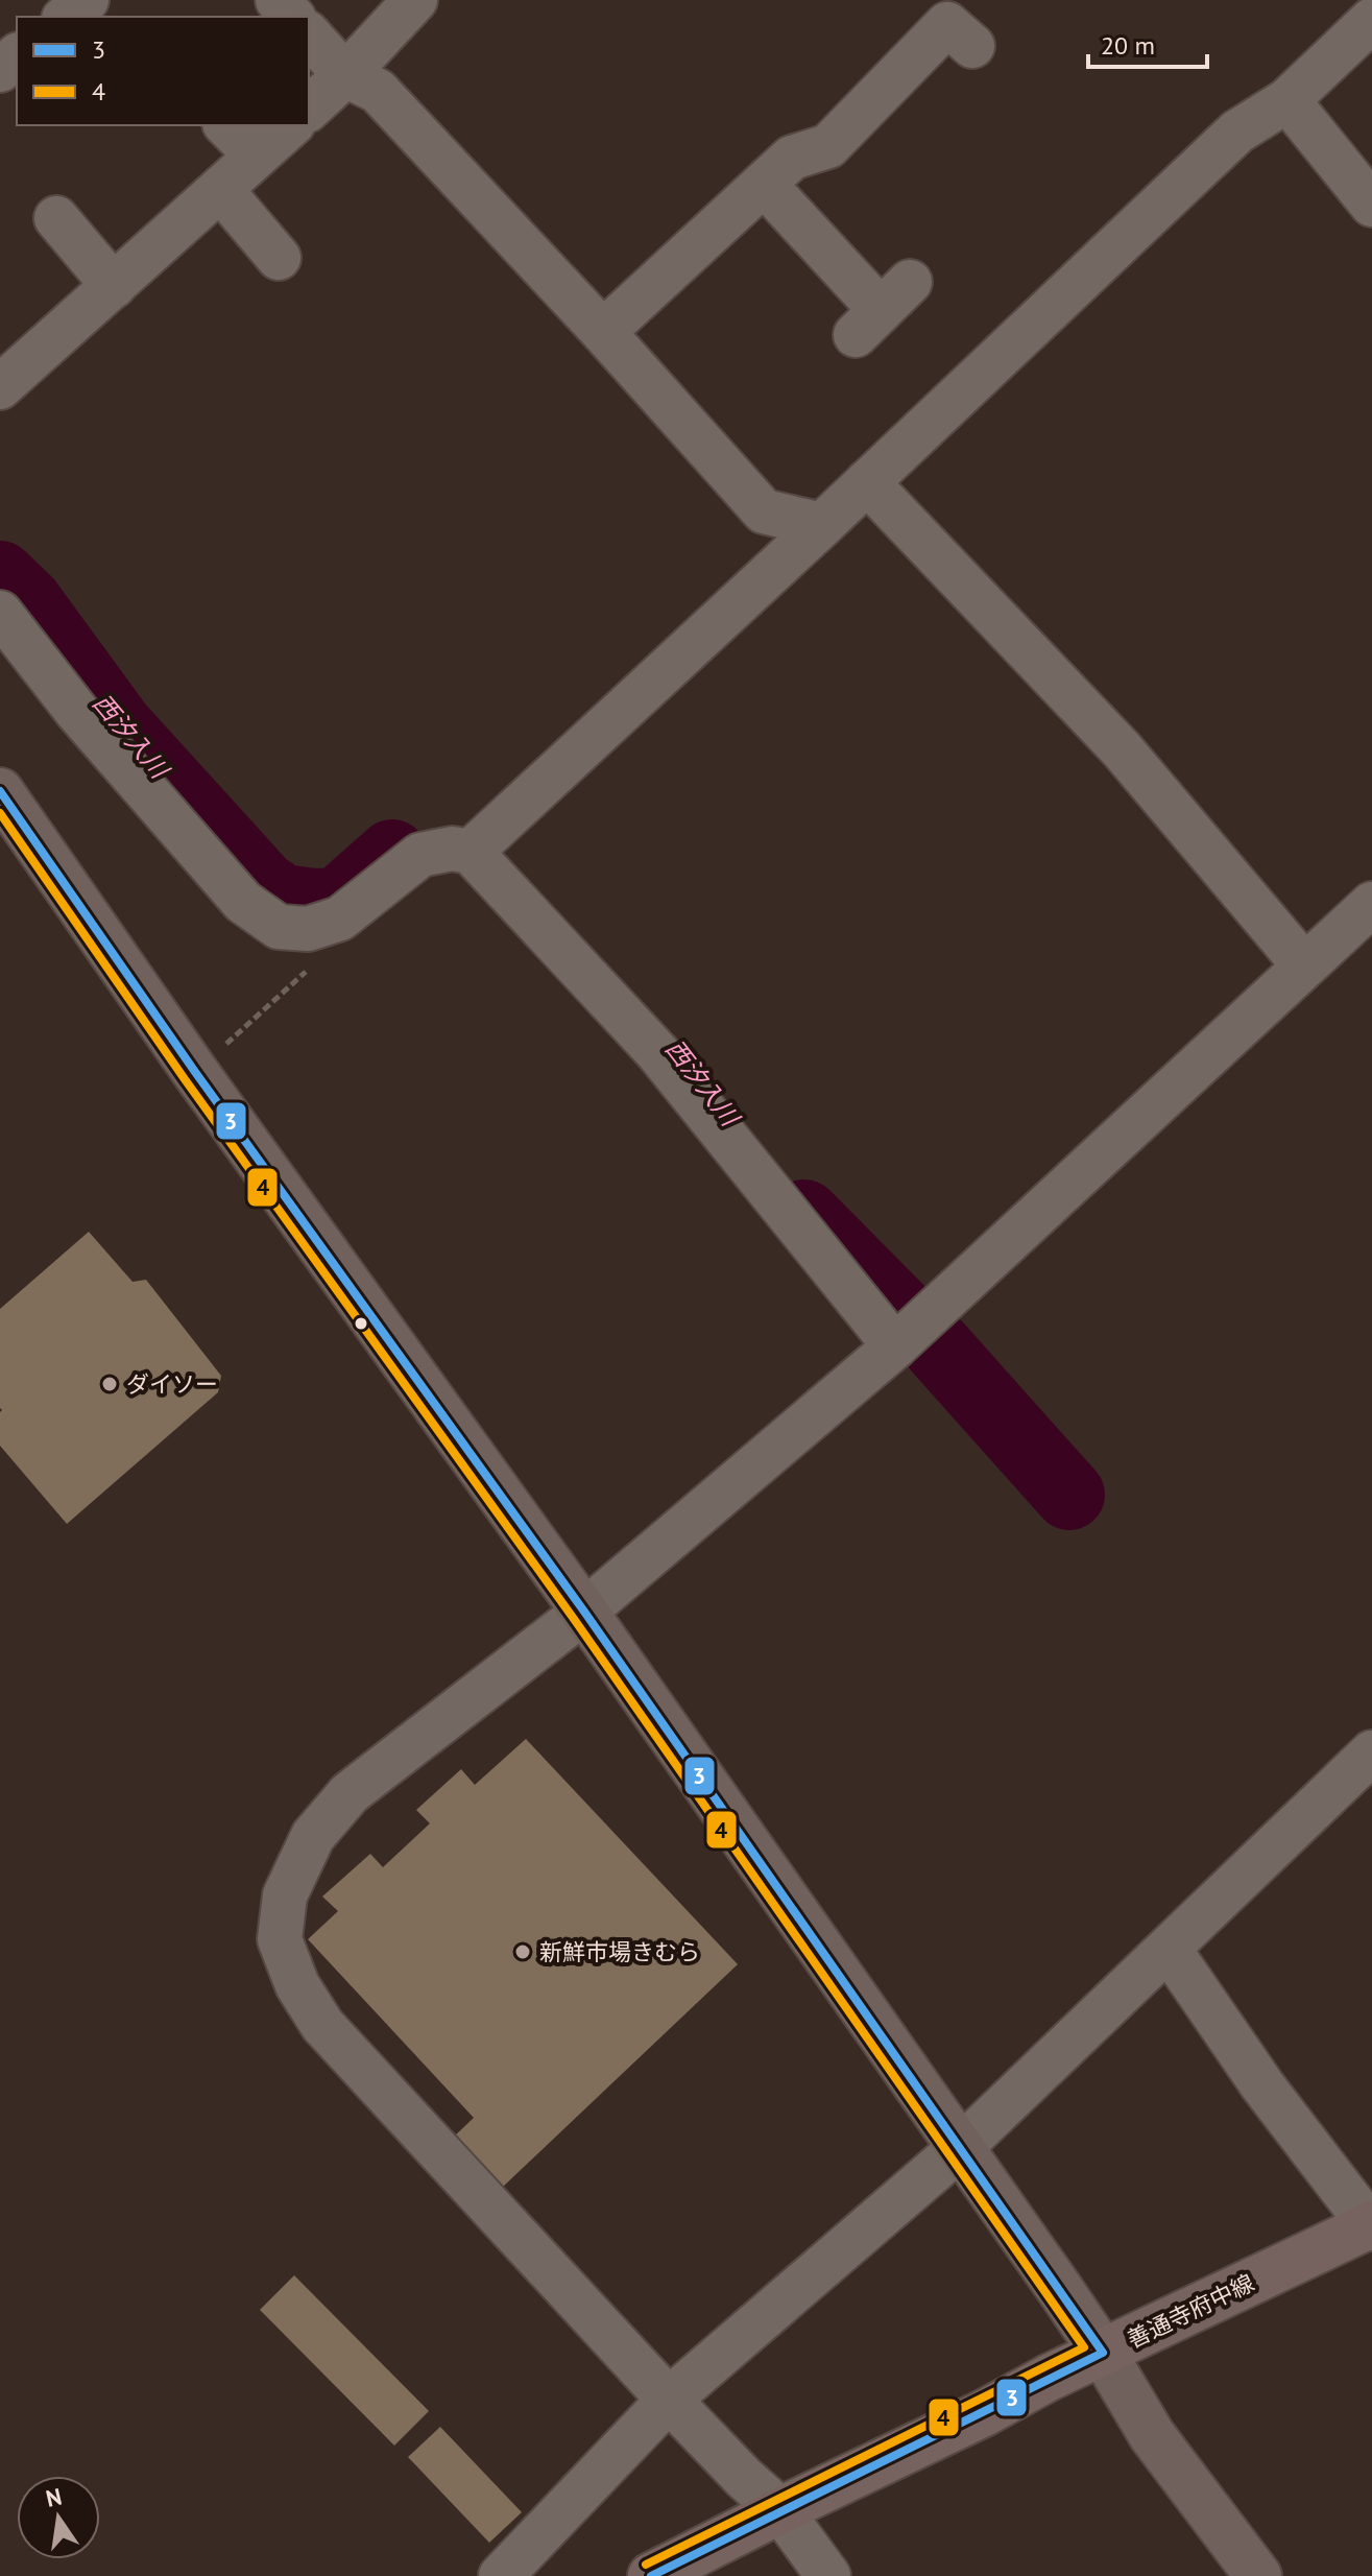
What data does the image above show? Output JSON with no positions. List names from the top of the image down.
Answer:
{
  "streets": {
    "main road": ["善通寺府中線"]
  },
  "water": ["西汐入川"],
  "places": ["ダイソー", "新鮮市場きむら"],
  "lines": ["transit line 3", "transit line 4"],
  "legend": ["3", "4"],
  "scale_bar": "20 m",
  "north": "top"
}
